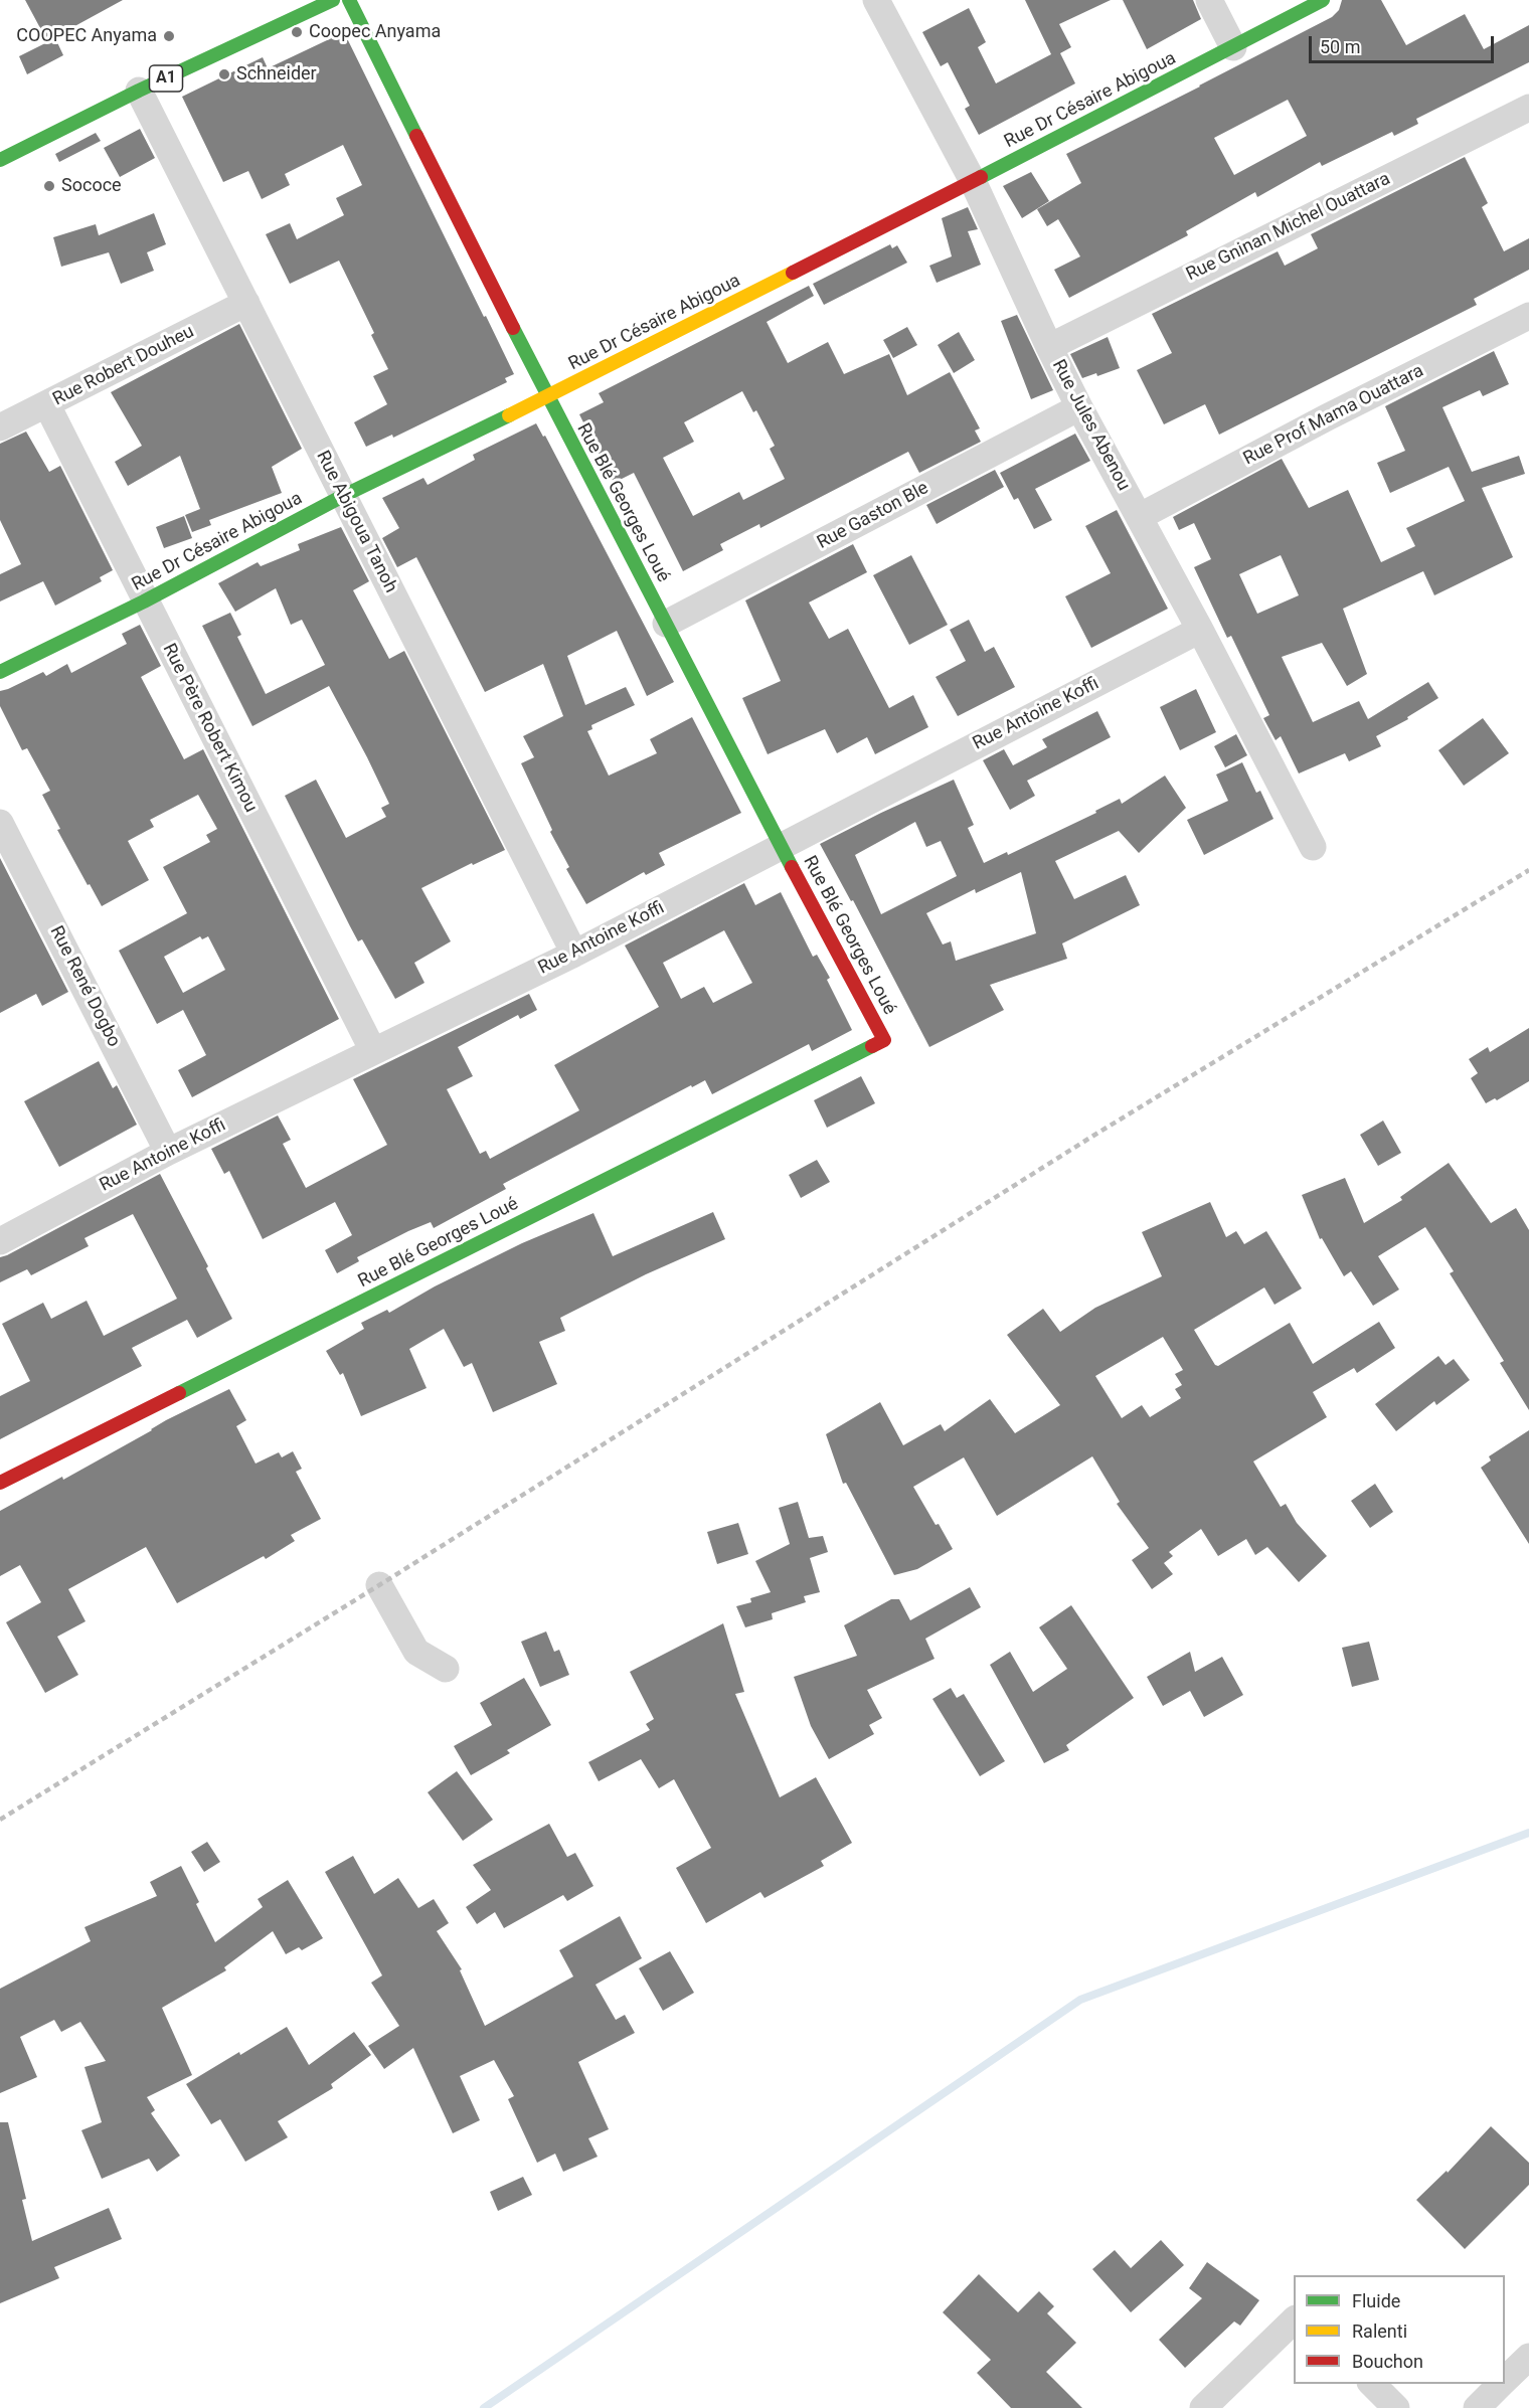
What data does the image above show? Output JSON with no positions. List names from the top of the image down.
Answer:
{
  "streets": {
    "street": [
      "A1",
      "Rue Dr Césaire Abigoua",
      "Rue Gninan Michel Ouattara",
      "Rue Robert Douheu",
      "Rue Prof Mama Ouattara",
      "Rue Jules Abenou",
      "Rue Blé Georges Loué",
      "Rue Gaston Ble",
      "Rue Abigoua Tanoh",
      "Rue Antoine Koffi",
      "Rue Père Robert Kimou",
      "Rue René Dogbo"
    ]
  },
  "crossings": [
    ["A1", "Rue Abigoua Tanoh"],
    ["Rue Dr Césaire Abigoua", "Rue Jules Abenou"],
    ["Rue Dr Césaire Abigoua", "Rue Blé Georges Loué"],
    ["Rue Dr Césaire Abigoua", "Rue Abigoua Tanoh"],
    ["Rue Dr Césaire Abigoua", "Rue Père Robert Kimou"],
    ["Rue Gninan Michel Ouattara", "Rue Jules Abenou"],
    ["Rue Robert Douheu", "Rue Abigoua Tanoh"],
    ["Rue Robert Douheu", "Rue Père Robert Kimou"],
    ["Rue Prof Mama Ouattara", "Rue Jules Abenou"],
    ["Rue Jules Abenou", "Rue Gaston Ble"],
    ["Rue Jules Abenou", "Rue Antoine Koffi"],
    ["Rue Blé Georges Loué", "Rue Gaston Ble"],
    ["Rue Blé Georges Loué", "Rue Antoine Koffi"],
    ["Rue Abigoua Tanoh", "Rue Antoine Koffi"],
    ["Rue Antoine Koffi", "Rue Père Robert Kimou"],
    ["Rue Antoine Koffi", "Rue René Dogbo"]
  ],
  "places": [
    "Coopec Anyama",
    "COOPEC Anyama",
    "Schneider",
    "Sococe"
  ],
  "legend": ["Fluide", "Ralenti", "Bouchon"],
  "scale_bar": "50 m"
}
